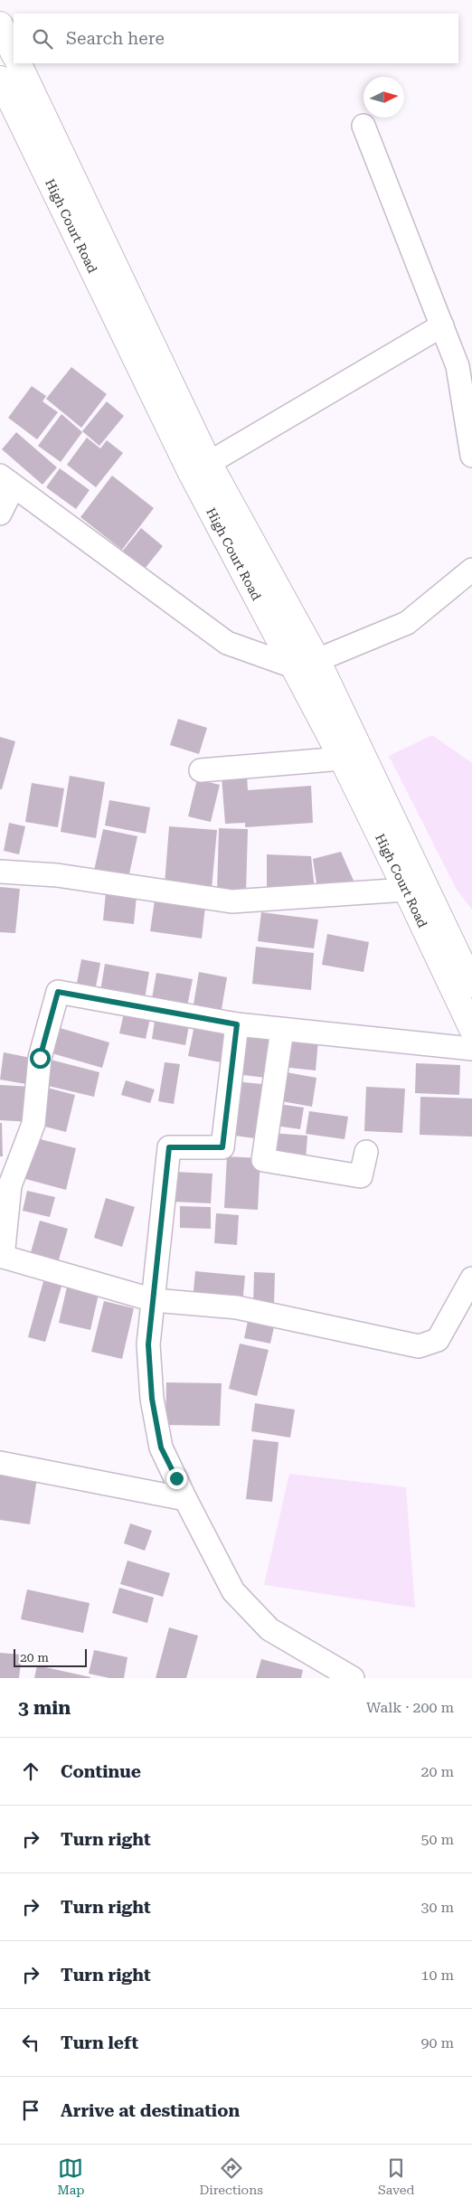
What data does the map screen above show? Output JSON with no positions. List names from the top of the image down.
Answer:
{
  "streets": {
    "highway": ["High Court Road"]
  },
  "scale_bar": "20 m",
  "north": "right",
  "page": {
    "search": "Search here",
    "scale": "20 m",
    "heading": ["3 min", "Walk · 200 m"],
    "list": [
      ["Continue", "20 m"],
      ["Turn right", "50 m"],
      ["Turn right", "30 m"],
      ["Turn right", "10 m"],
      ["Turn left", "90 m"],
      "Arrive at destination"
    ],
    "nav": ["Map", "Directions", "Saved"]
  }
}
